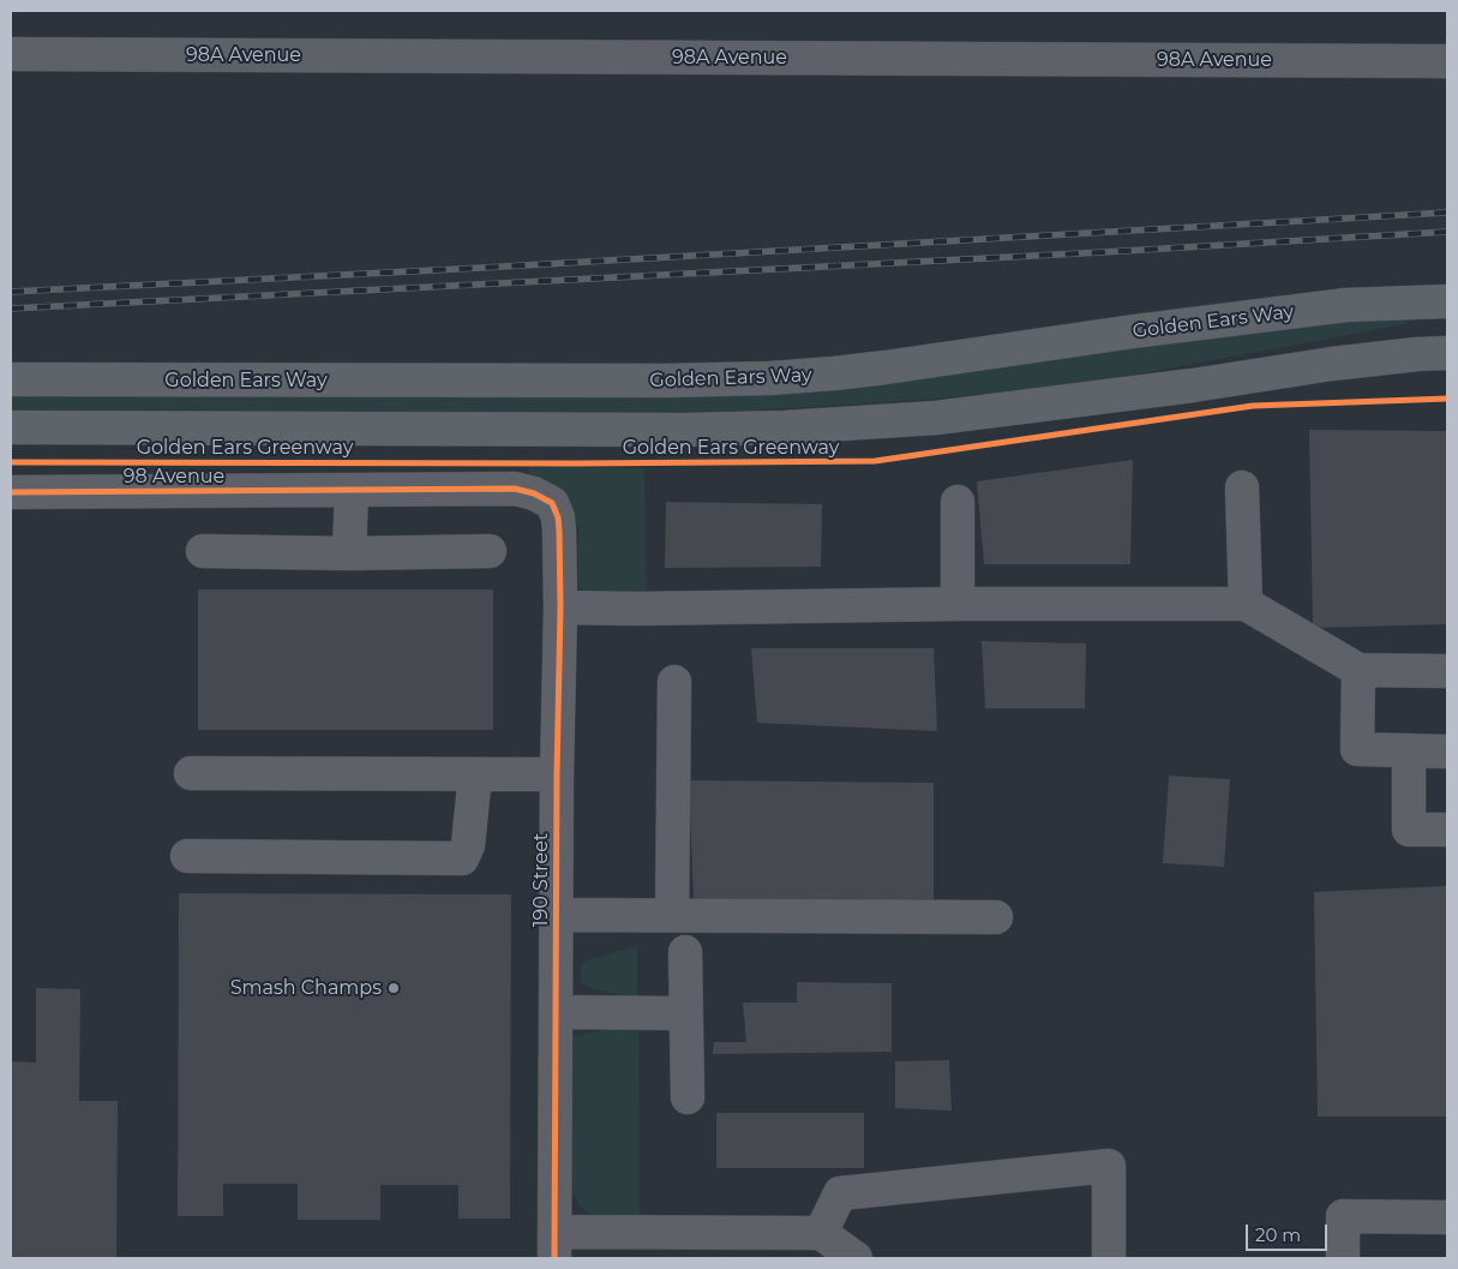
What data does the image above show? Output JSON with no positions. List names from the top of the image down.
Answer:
{
  "streets": {
    "main road": ["Golden Ears Way"],
    "street": ["98A Avenue", "98 Avenue", "190 Street"],
    "cycle path": ["Golden Ears Greenway"]
  },
  "crossings": [
    ["98 Avenue", "190 Street"]
  ],
  "places": ["Smash Champs"],
  "scale_bar": "20 m"
}
